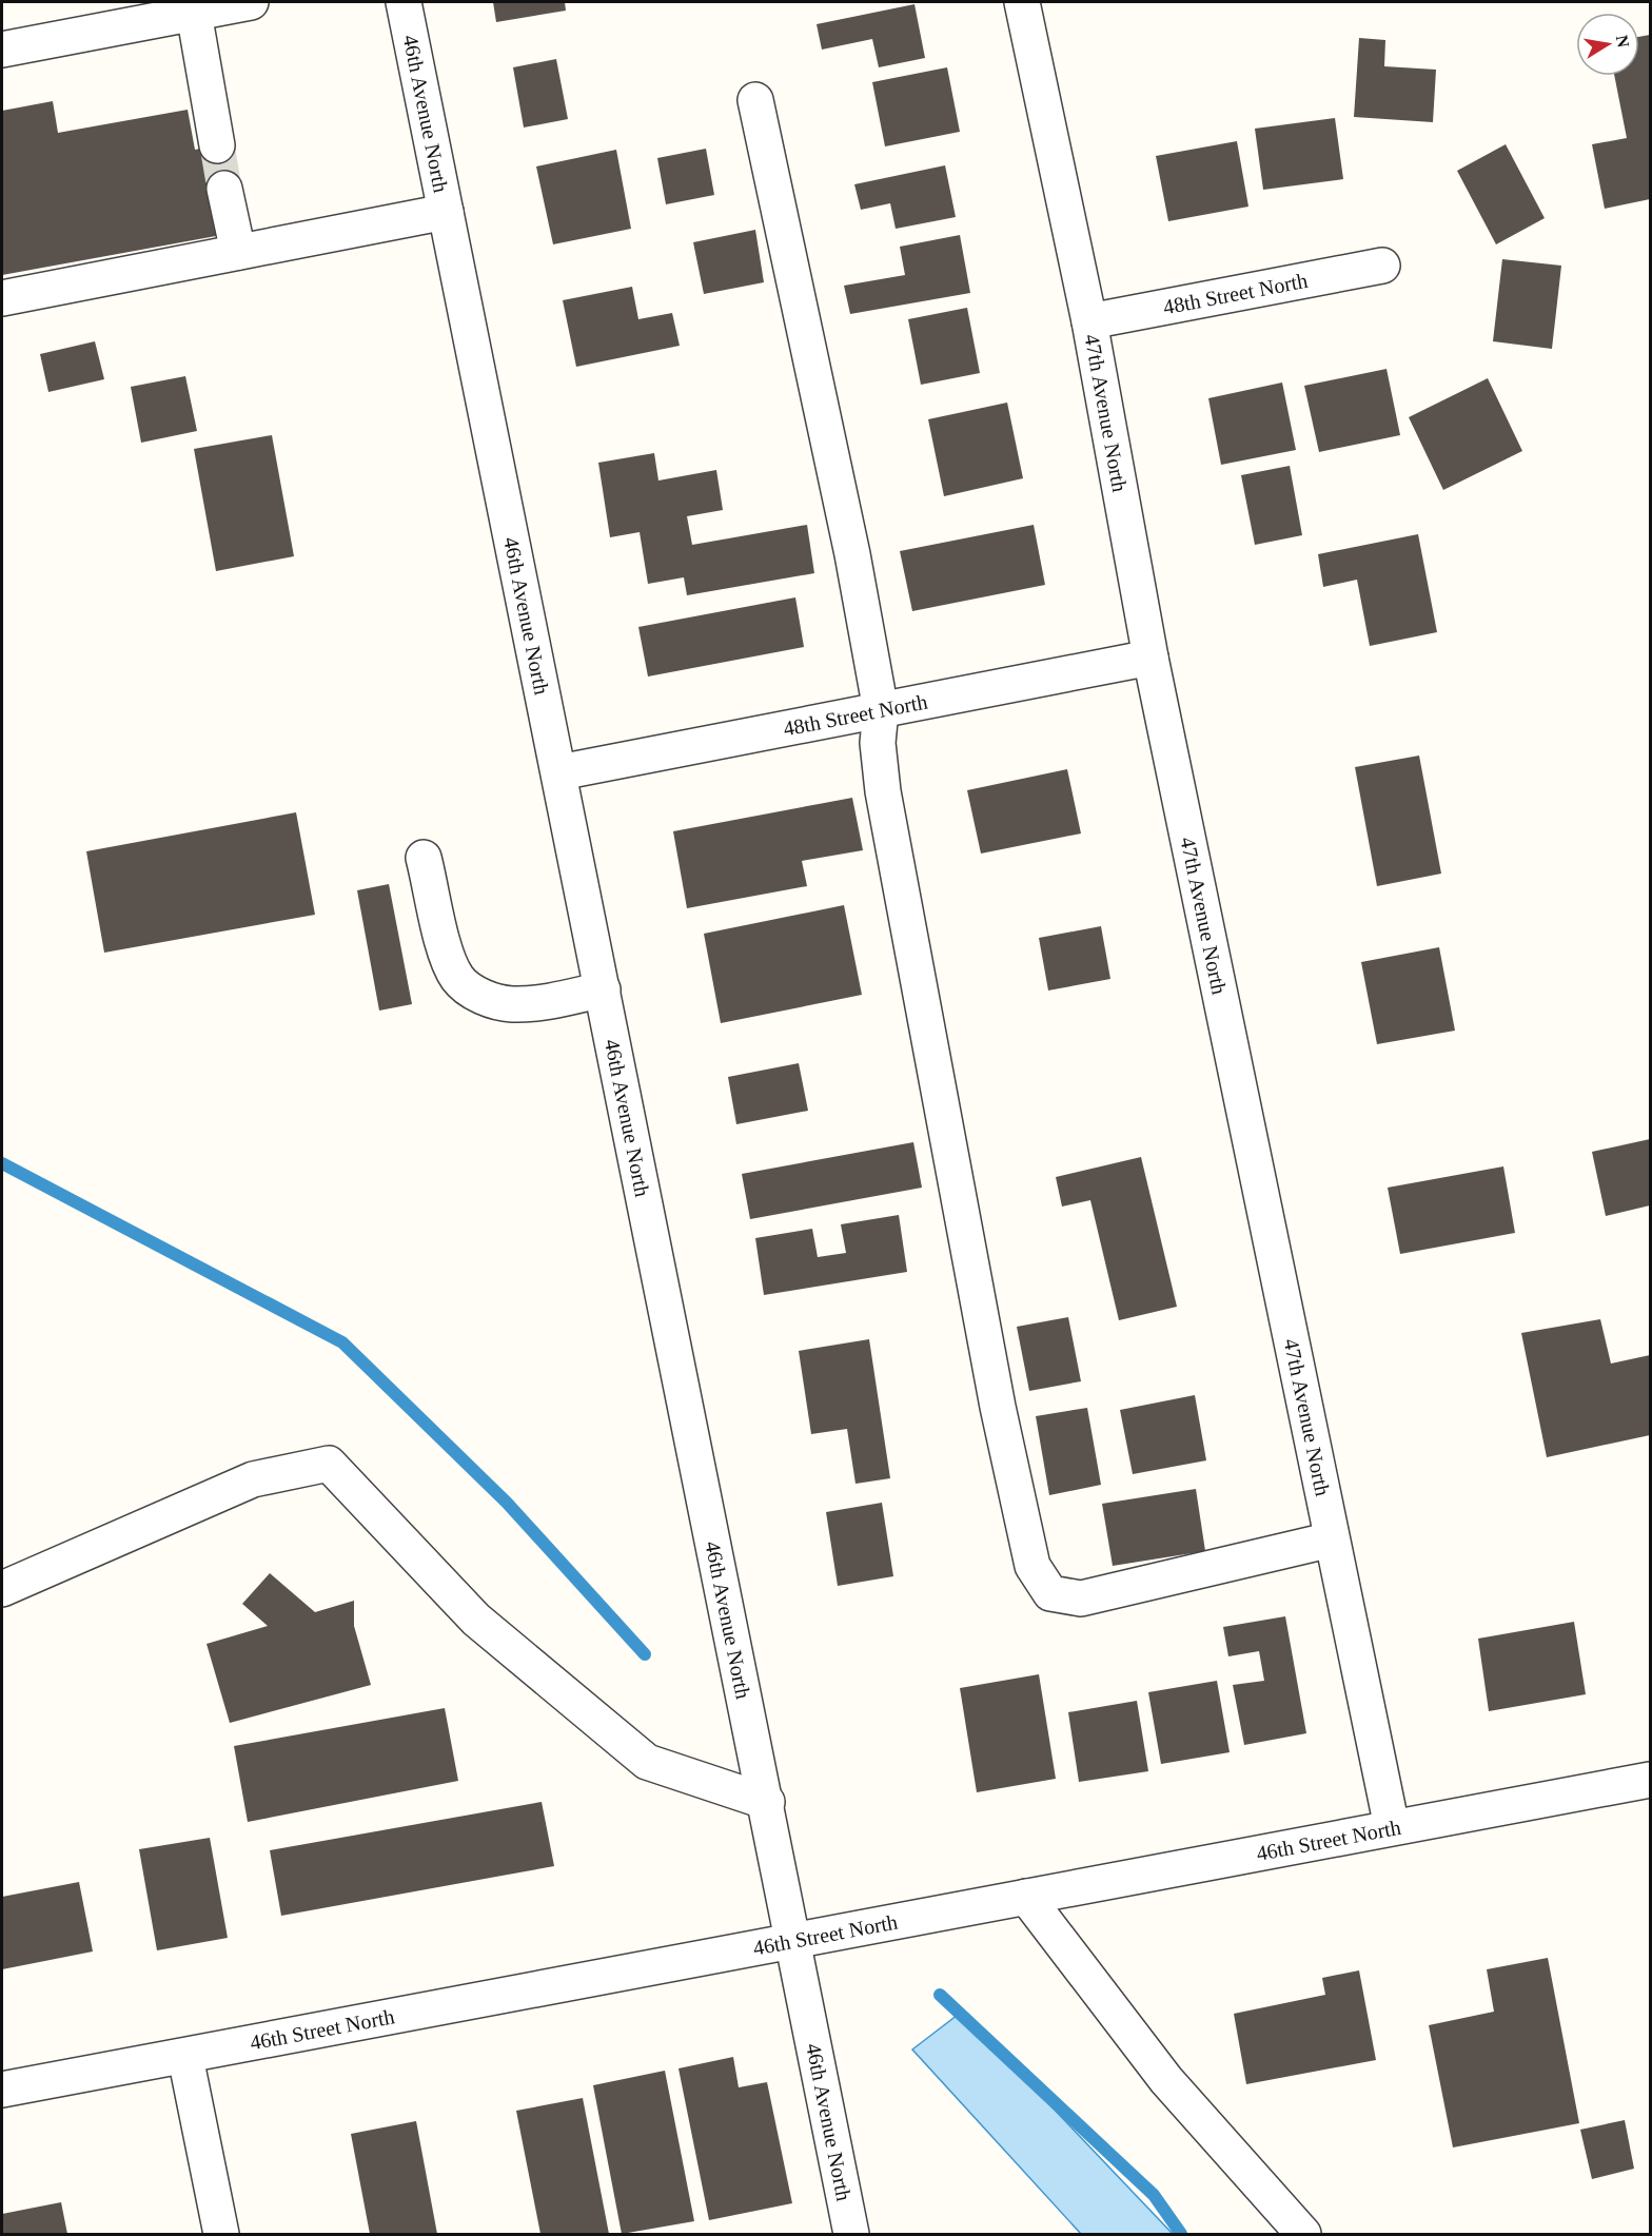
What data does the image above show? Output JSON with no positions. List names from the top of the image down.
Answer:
{
  "streets": {
    "street": [
      "46th Avenue North",
      "48th Street North",
      "47th Avenue North",
      "46th Street North"
    ]
  },
  "crossings": [
    ["46th Avenue North", "48th Street North"],
    ["46th Avenue North", "46th Street North"],
    ["48th Street North", "47th Avenue North"],
    ["47th Avenue North", "46th Street North"]
  ],
  "north": "right"
}
